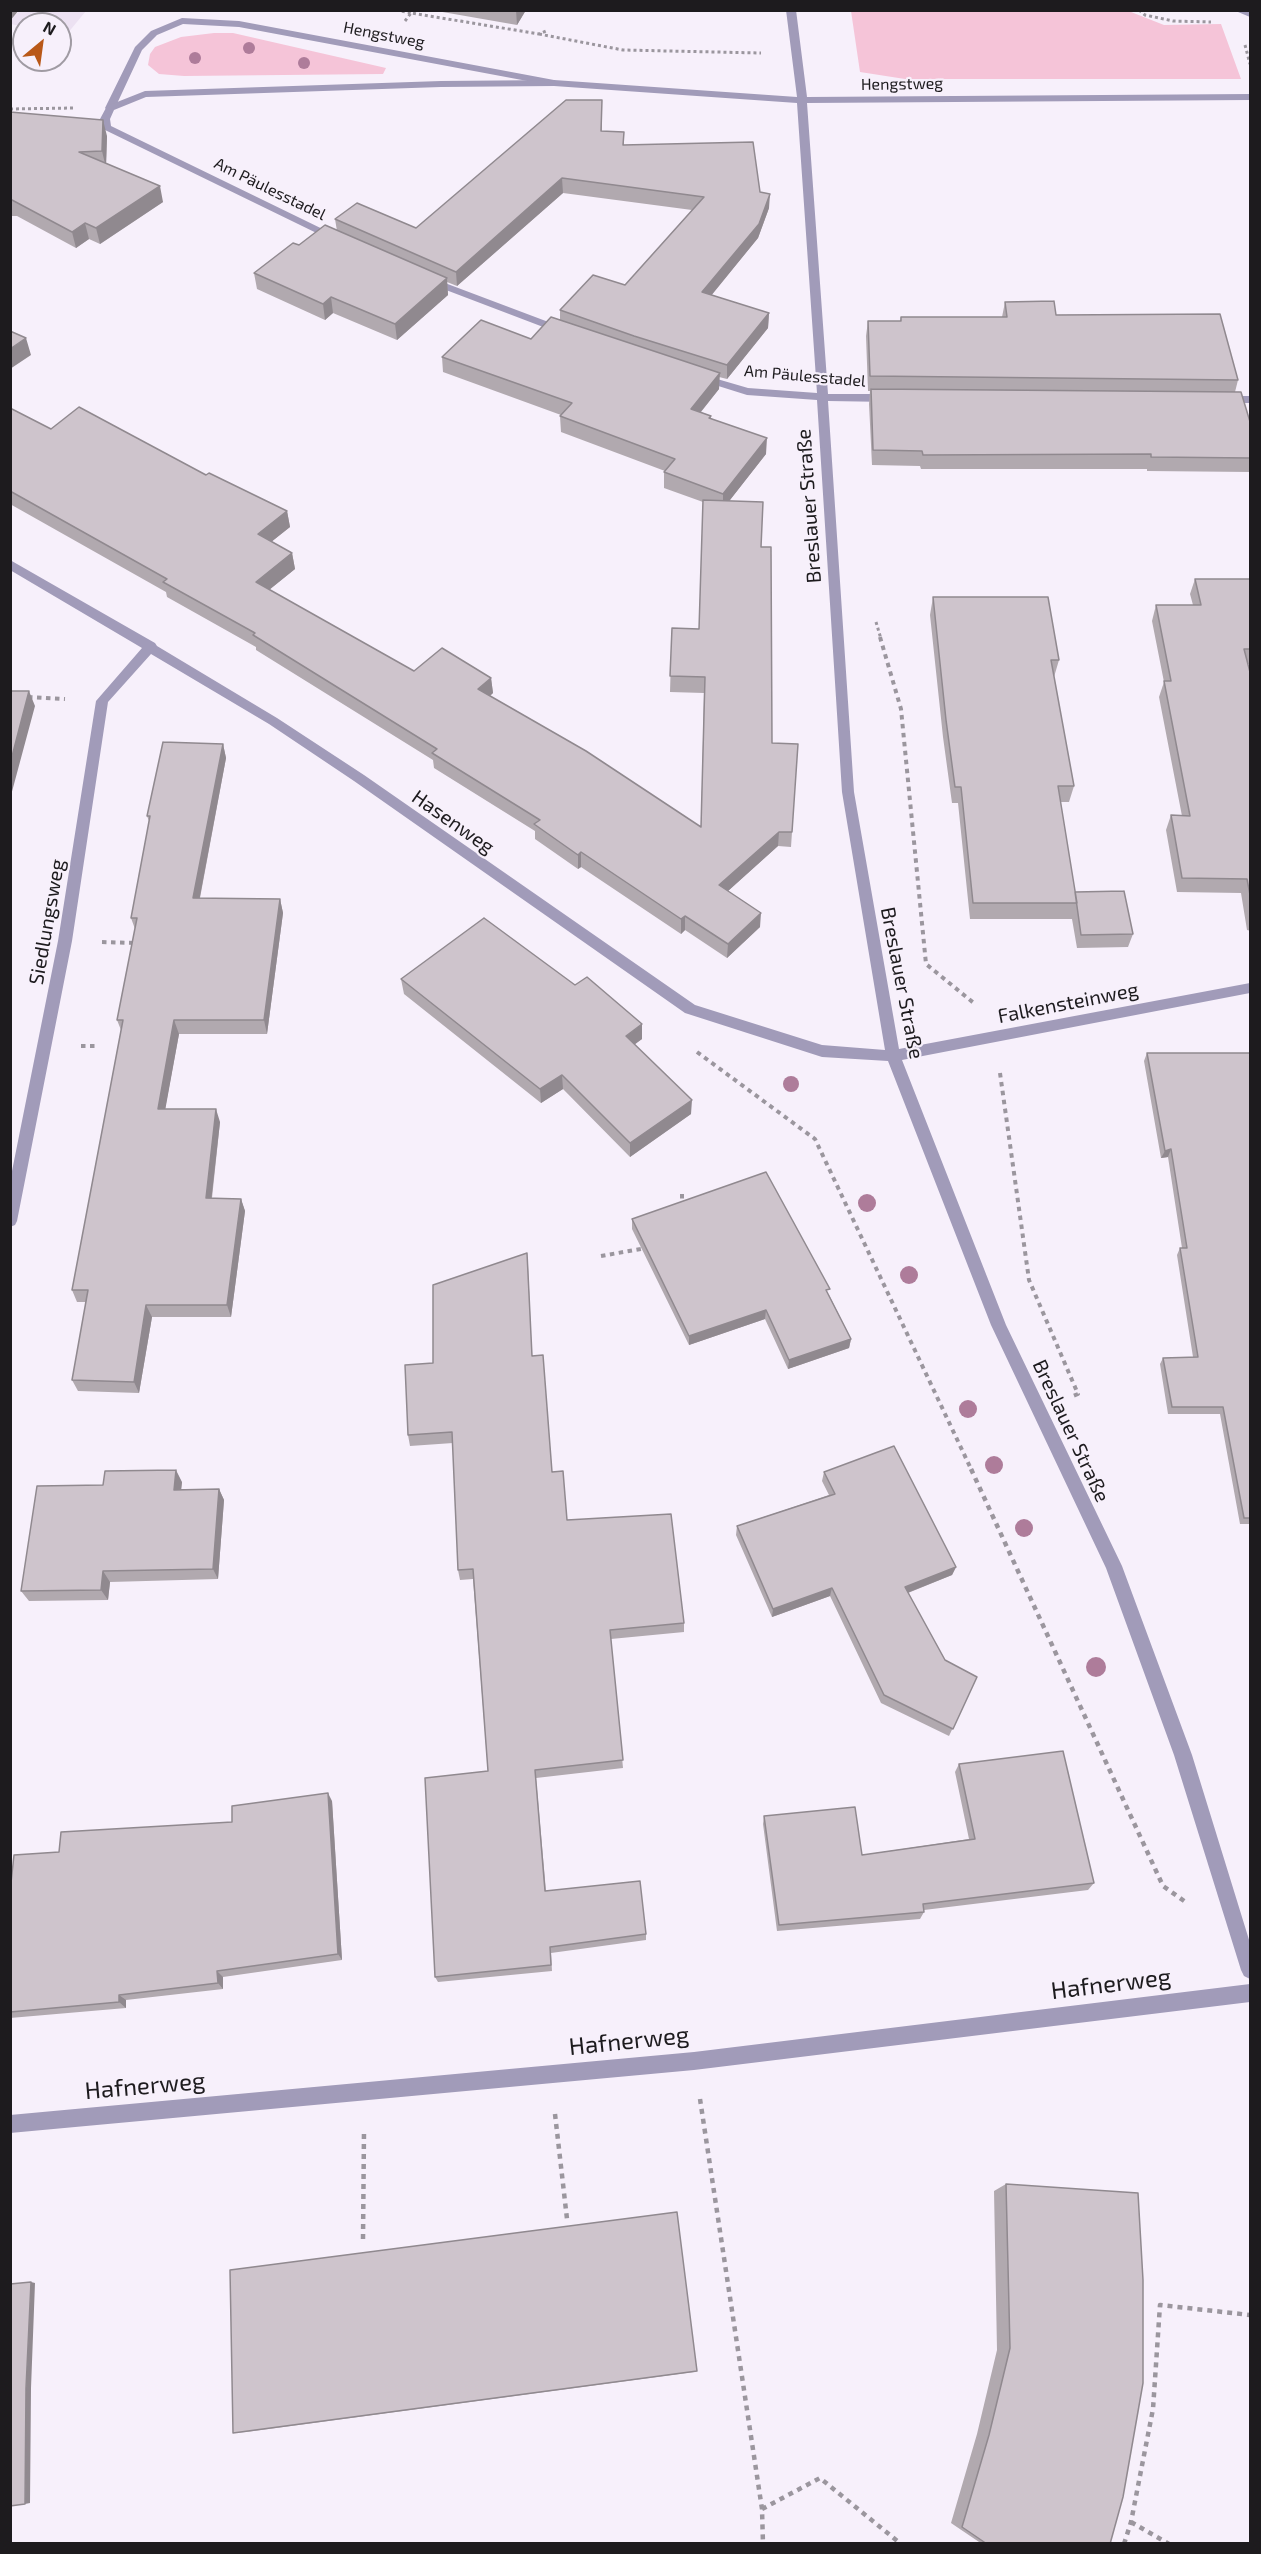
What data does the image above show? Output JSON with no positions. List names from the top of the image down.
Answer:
{
  "streets": {
    "street": [
      "Hengstweg",
      "Am Päulesstadel",
      "Breslauer Straße",
      "Hasenweg",
      "Siedlungsweg",
      "Falkensteinweg",
      "Hafnerweg"
    ]
  },
  "crossings": [
    ["Hengstweg", "Am Päulesstadel"],
    ["Hengstweg", "Breslauer Straße"],
    ["Am Päulesstadel", "Breslauer Straße"],
    ["Breslauer Straße", "Hasenweg"],
    ["Breslauer Straße", "Falkensteinweg"],
    ["Hasenweg", "Falkensteinweg"]
  ],
  "north": "top right"
}
